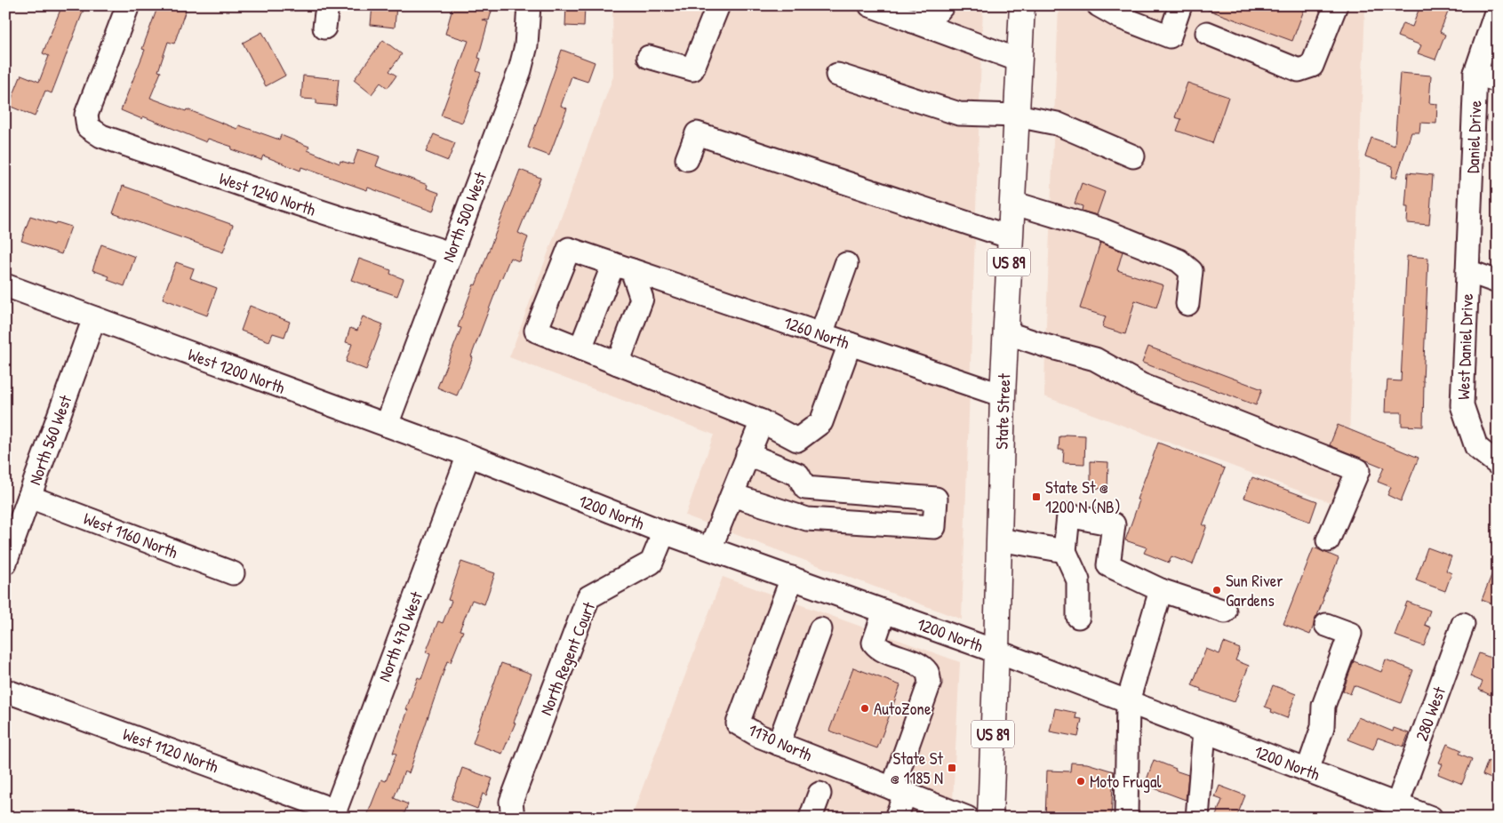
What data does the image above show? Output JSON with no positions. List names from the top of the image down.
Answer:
{
  "streets": {
    "main road": ["US 89", "State Street"],
    "street": [
      "Daniel Drive",
      "West 1240 North",
      "North 500 West",
      "1260 North",
      "West Daniel Drive",
      "West 1200 North",
      "North 560 West",
      "1200 North",
      "West 1160 North",
      "North 470 West",
      "North Regent Court",
      "280 West",
      "1170 North",
      "West 1120 North"
    ]
  },
  "crossings": [
    ["Daniel Drive", "West Daniel Drive"],
    ["West 1240 North", "North 500 West"],
    ["North 500 West", "West 1200 North"],
    ["1260 North", "State Street"],
    ["West 1200 North", "North 560 West"],
    ["West 1200 North", "1200 North"],
    ["West 1200 North", "North 470 West"],
    ["State Street", "1200 North"],
    ["North 560 West", "West 1160 North"],
    ["1200 North", "North 470 West"],
    ["1200 North", "North Regent Court"],
    ["1200 North", "280 West"],
    ["1200 North", "1170 North"],
    ["North 470 West", "West 1120 North"]
  ],
  "places": {
    "transit": ["State St @ 1200 N (NB)", "State St @ 1185 N"],
    "other": ["Sun River Gardens", "AutoZone", "Moto Frugal"]
  }
}
